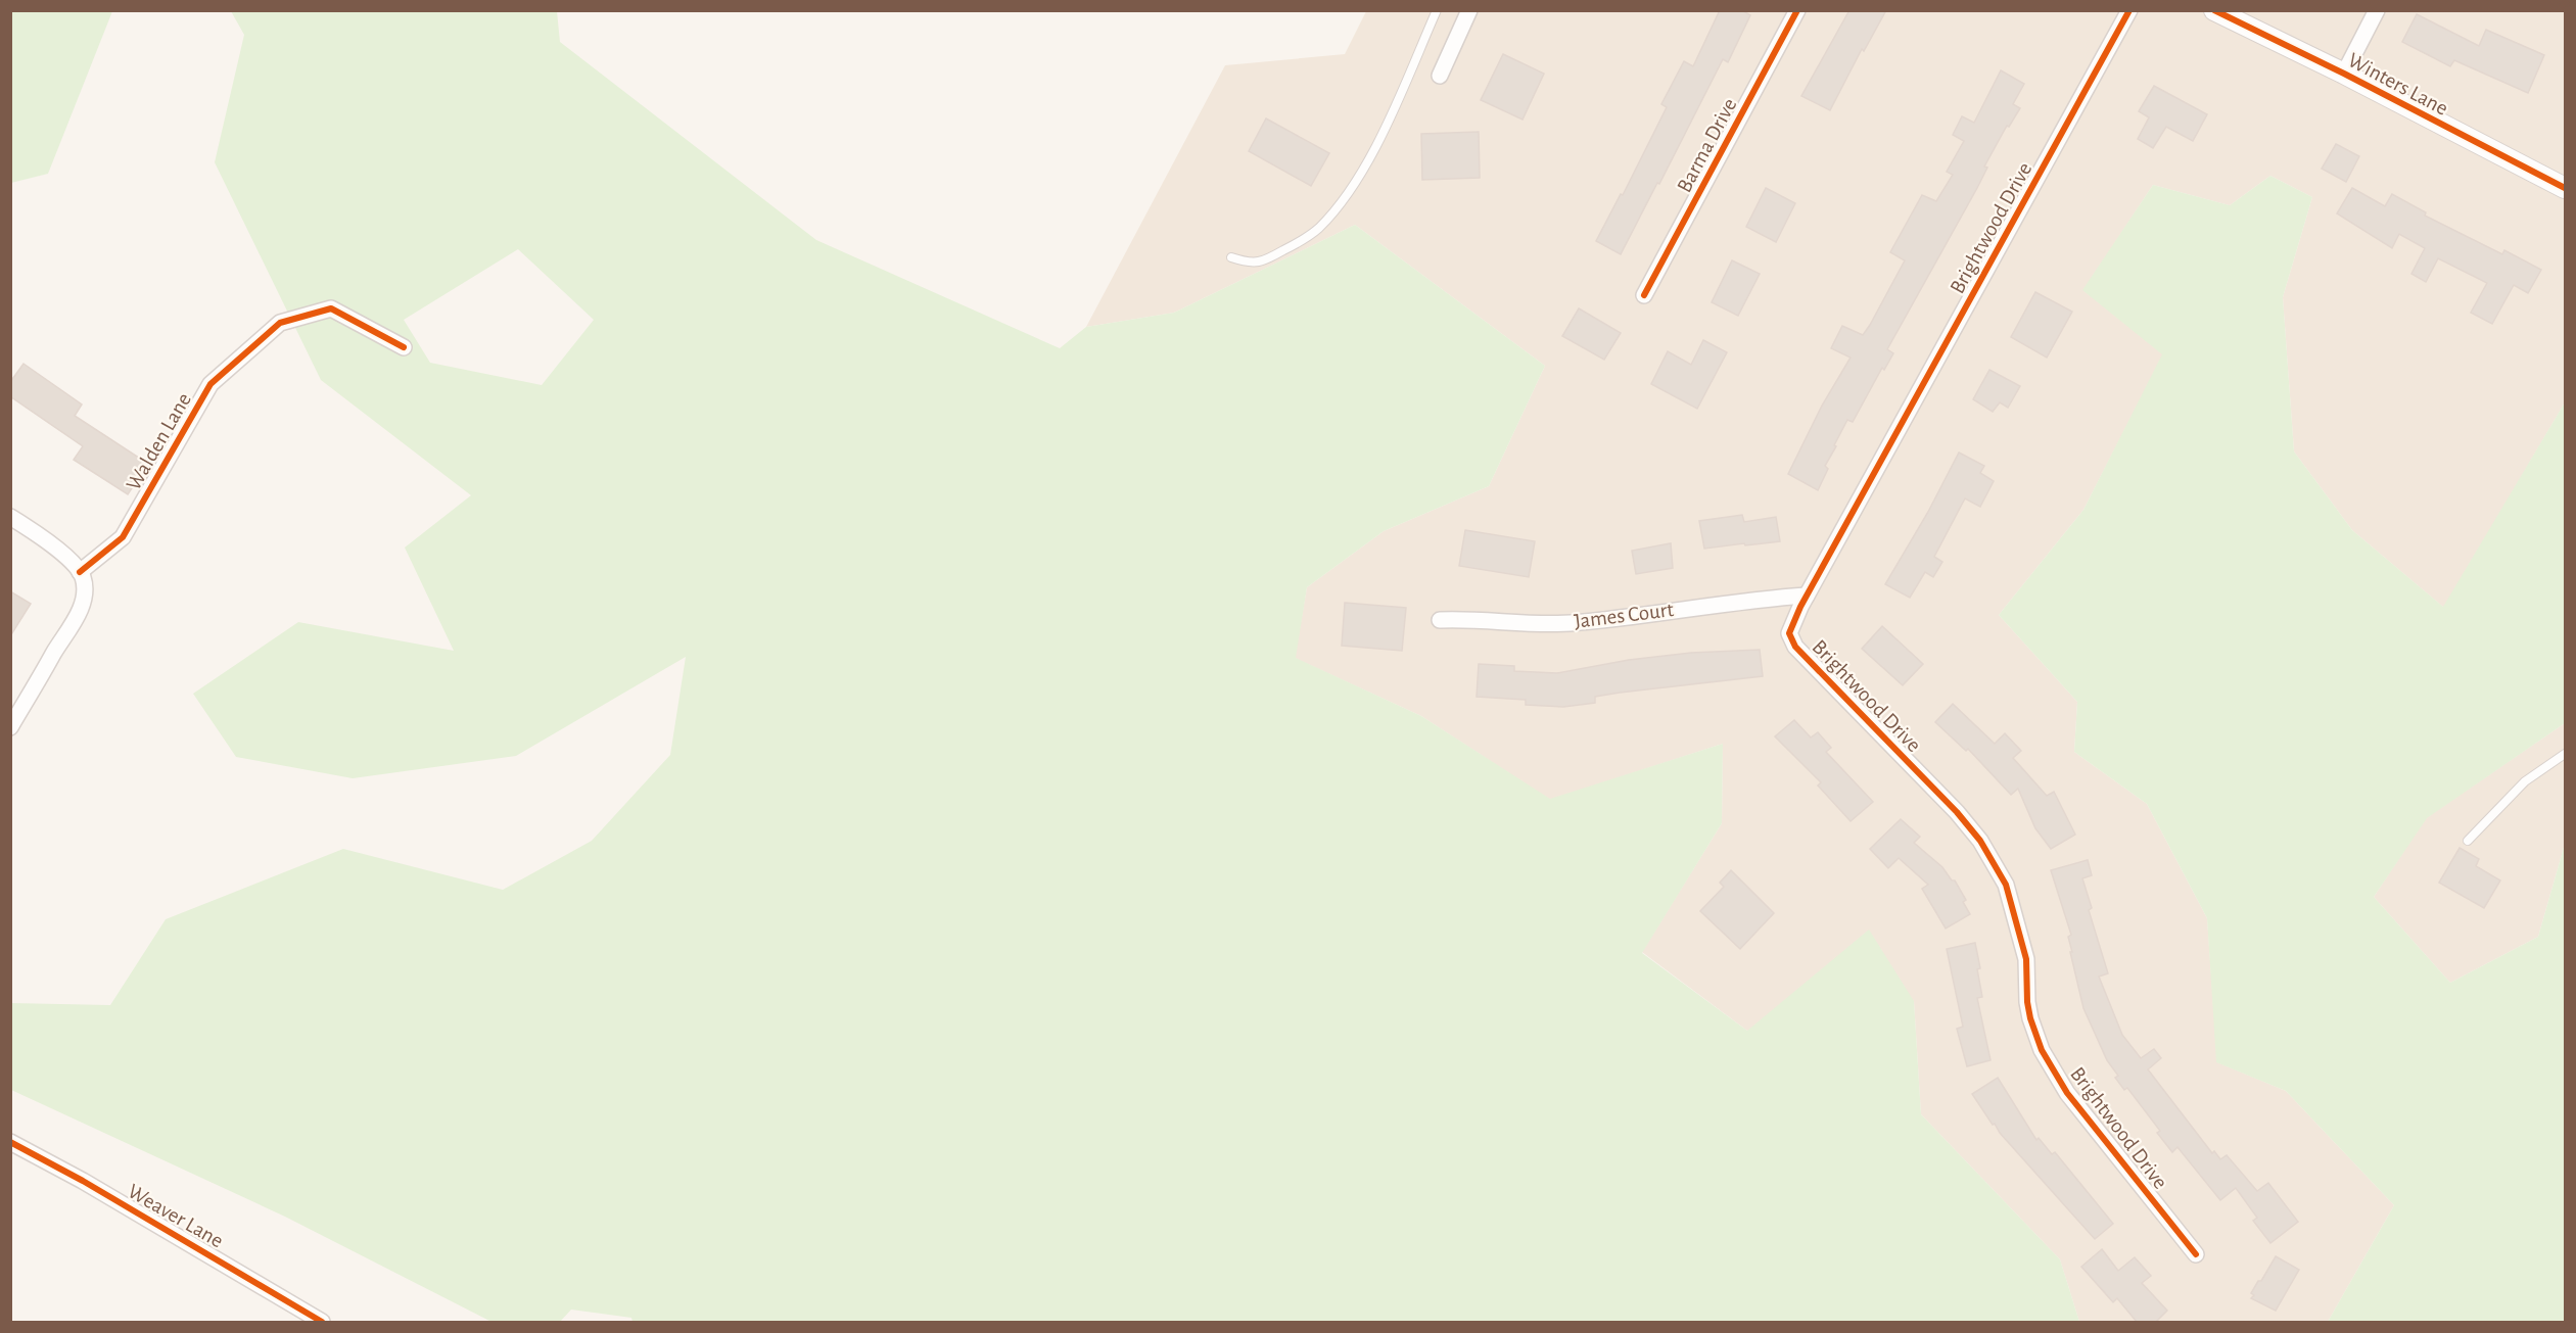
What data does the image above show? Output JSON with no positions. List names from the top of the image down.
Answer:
{
  "streets": {
    "street": [
      "Winters Lane",
      "Barma Drive",
      "Brightwood Drive",
      "Walden Lane",
      "James Court",
      "Weaver Lane"
    ]
  },
  "crossings": [
    ["Brightwood Drive", "James Court"]
  ]
}
